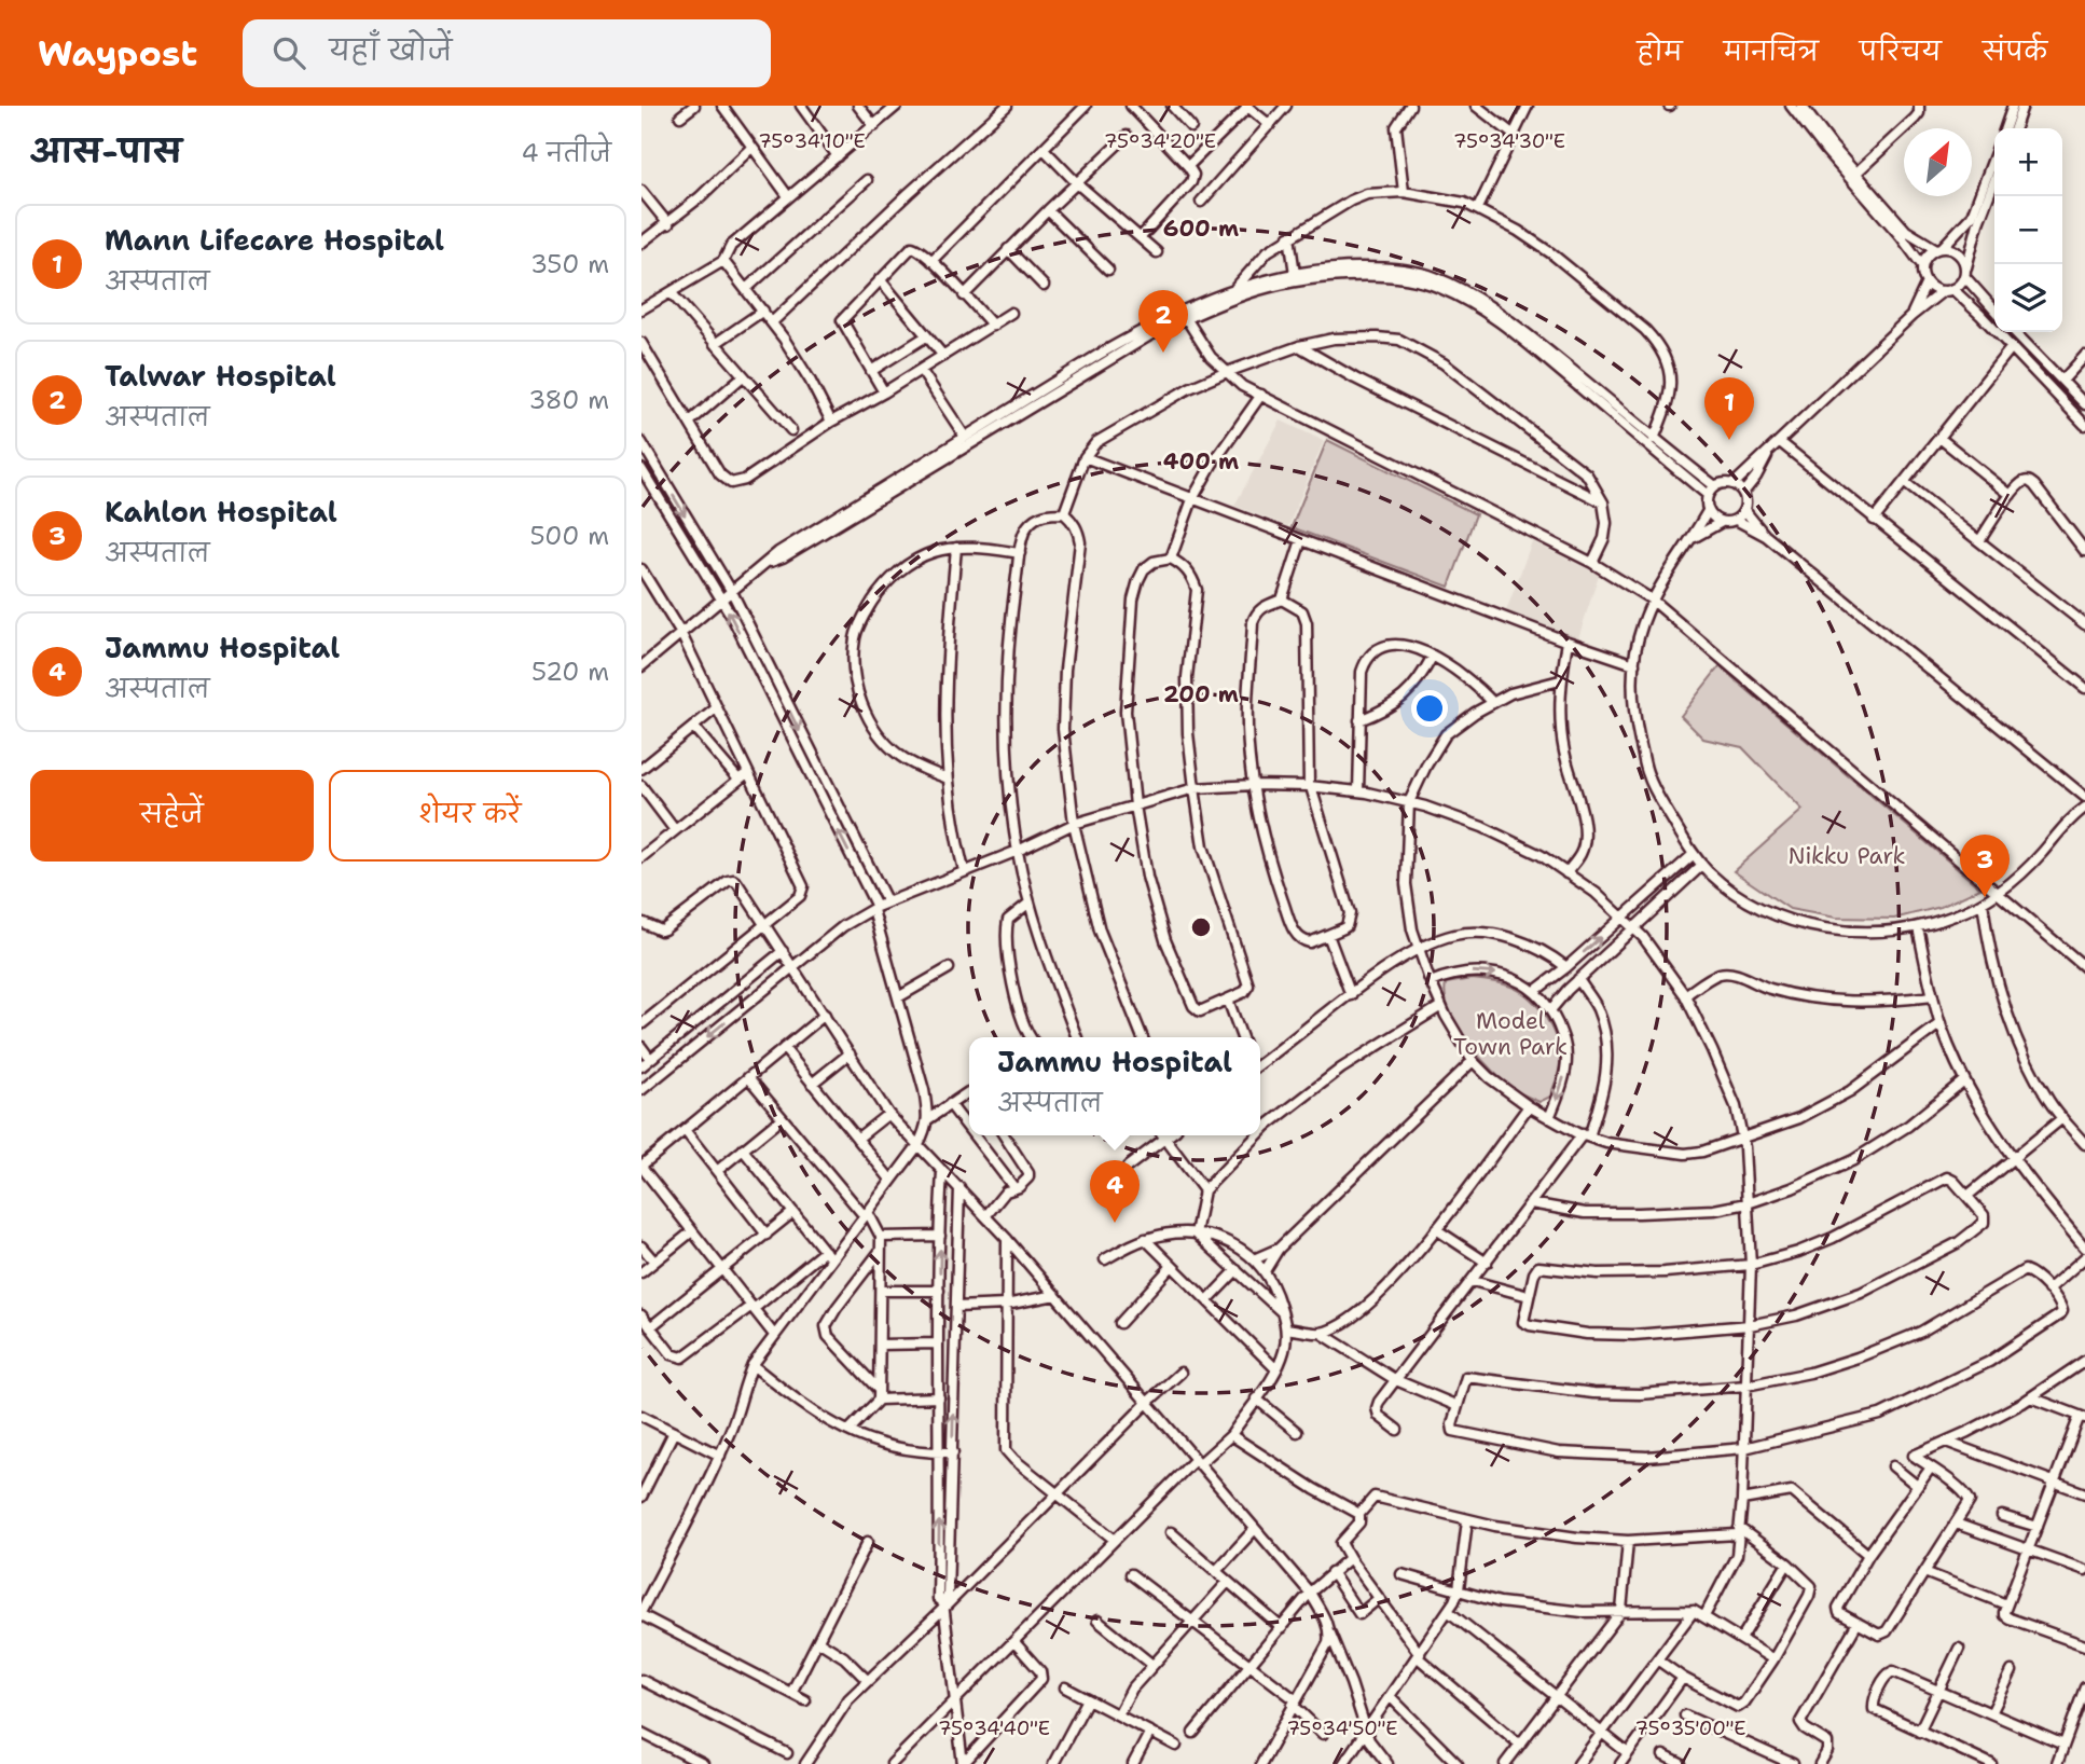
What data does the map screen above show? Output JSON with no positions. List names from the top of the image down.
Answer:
{
  "parks": ["Nikku Park", "Model Town Park"],
  "north": "top right",
  "page": {
    "header": "Waypost",
    "search": "यहाँ खोजें",
    "nav": [
      "होम",
      "मानचित्र",
      "परिचय",
      "संपर्क"
    ],
    "heading": ["आस-पास", "4 नतीजे"],
    "map_buttons": ["+", "−"],
    "list": [
      {
        "mark": "1",
        "name": "Mann Lifecare Hospital",
        "note": "अस्पताल",
        "value": "350 m"
      },
      {
        "mark": "2",
        "name": "Talwar Hospital",
        "note": "अस्पताल",
        "value": "380 m"
      },
      {
        "mark": "3",
        "name": "Kahlon Hospital",
        "note": "अस्पताल",
        "value": "500 m"
      },
      {
        "mark": "4",
        "name": "Jammu Hospital",
        "note": "अस्पताल",
        "value": "520 m"
      }
    ],
    "pins": [
      "2",
      "1",
      "3",
      "4"
    ],
    "buttons": ["सहेजें", "शेयर करें"],
    "popup": ["Jammu Hospital", "अस्पताल"]
  },
  "coordinates": [
    "75°34'10\"E",
    "75°34'20\"E",
    "75°34'30\"E",
    "75°34'40\"E",
    "75°34'50\"E",
    "75°35'00\"E"
  ],
  "rings": ["600 m", "400 m", "200 m"]
}
